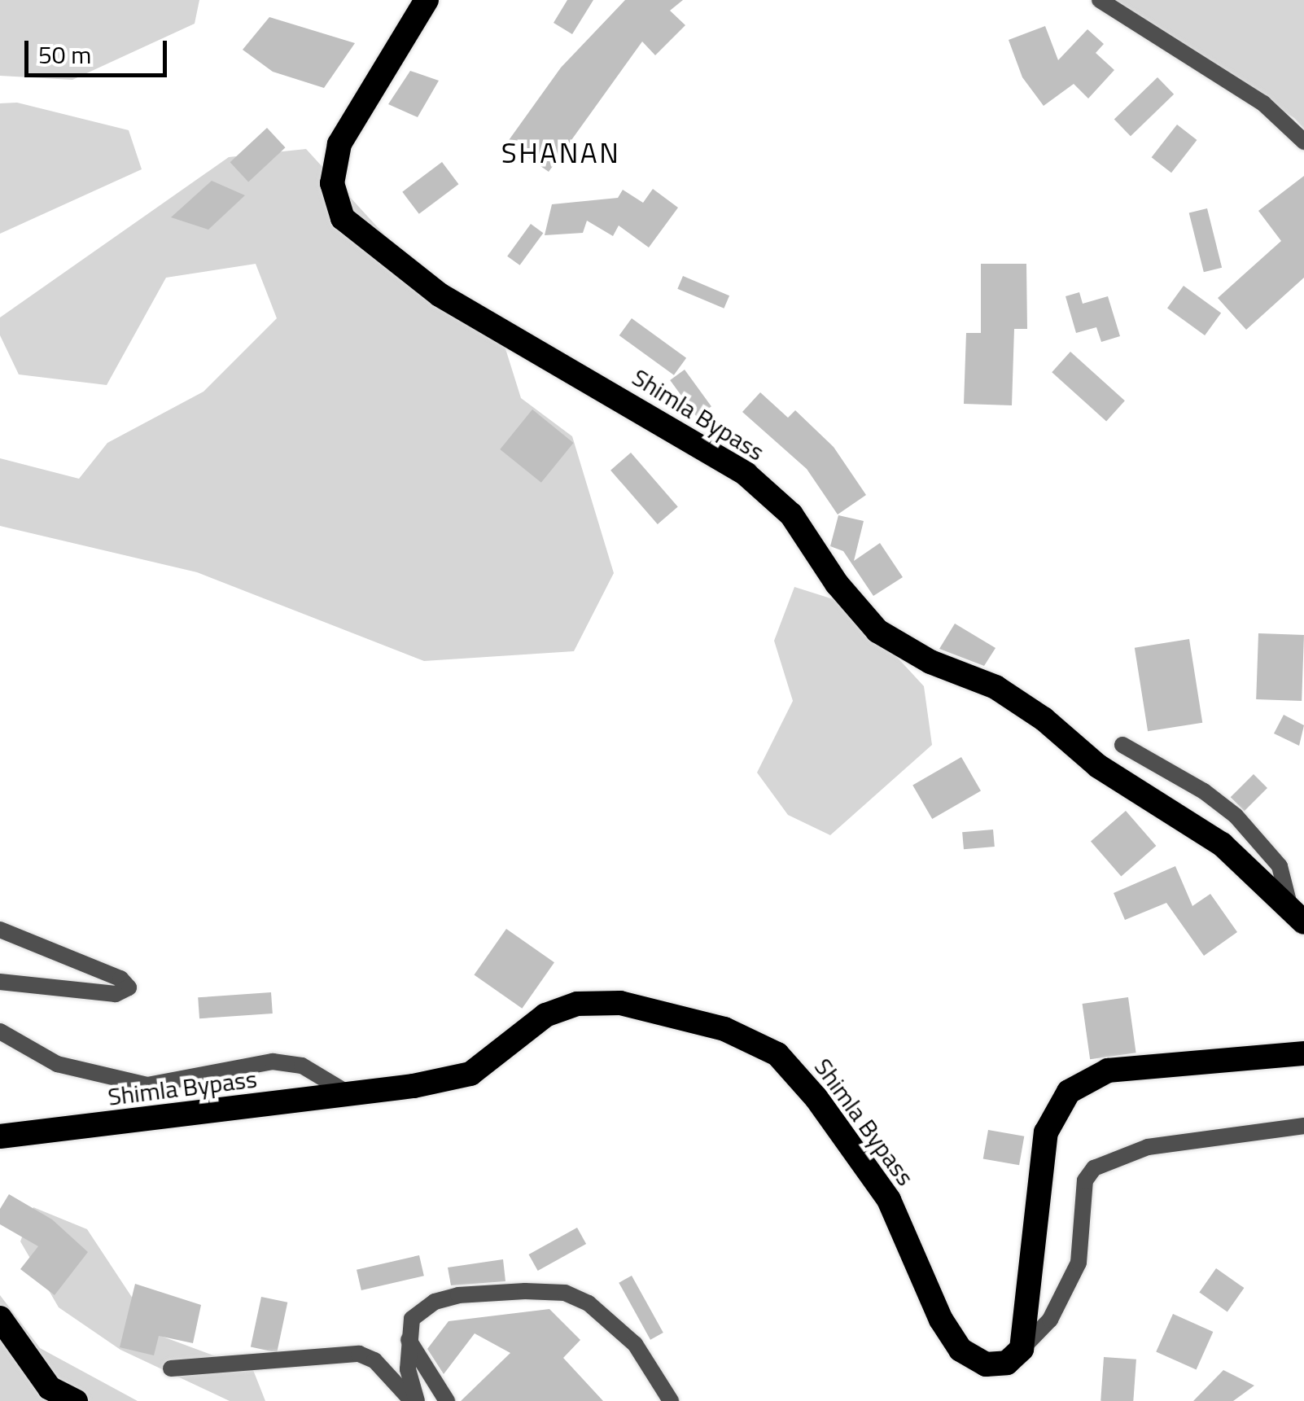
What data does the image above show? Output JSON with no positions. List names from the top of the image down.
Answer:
{
  "streets": {
    "highway": ["Shimla Bypass"]
  },
  "districts": ["SHANAN"],
  "scale_bar": "50 m"
}
